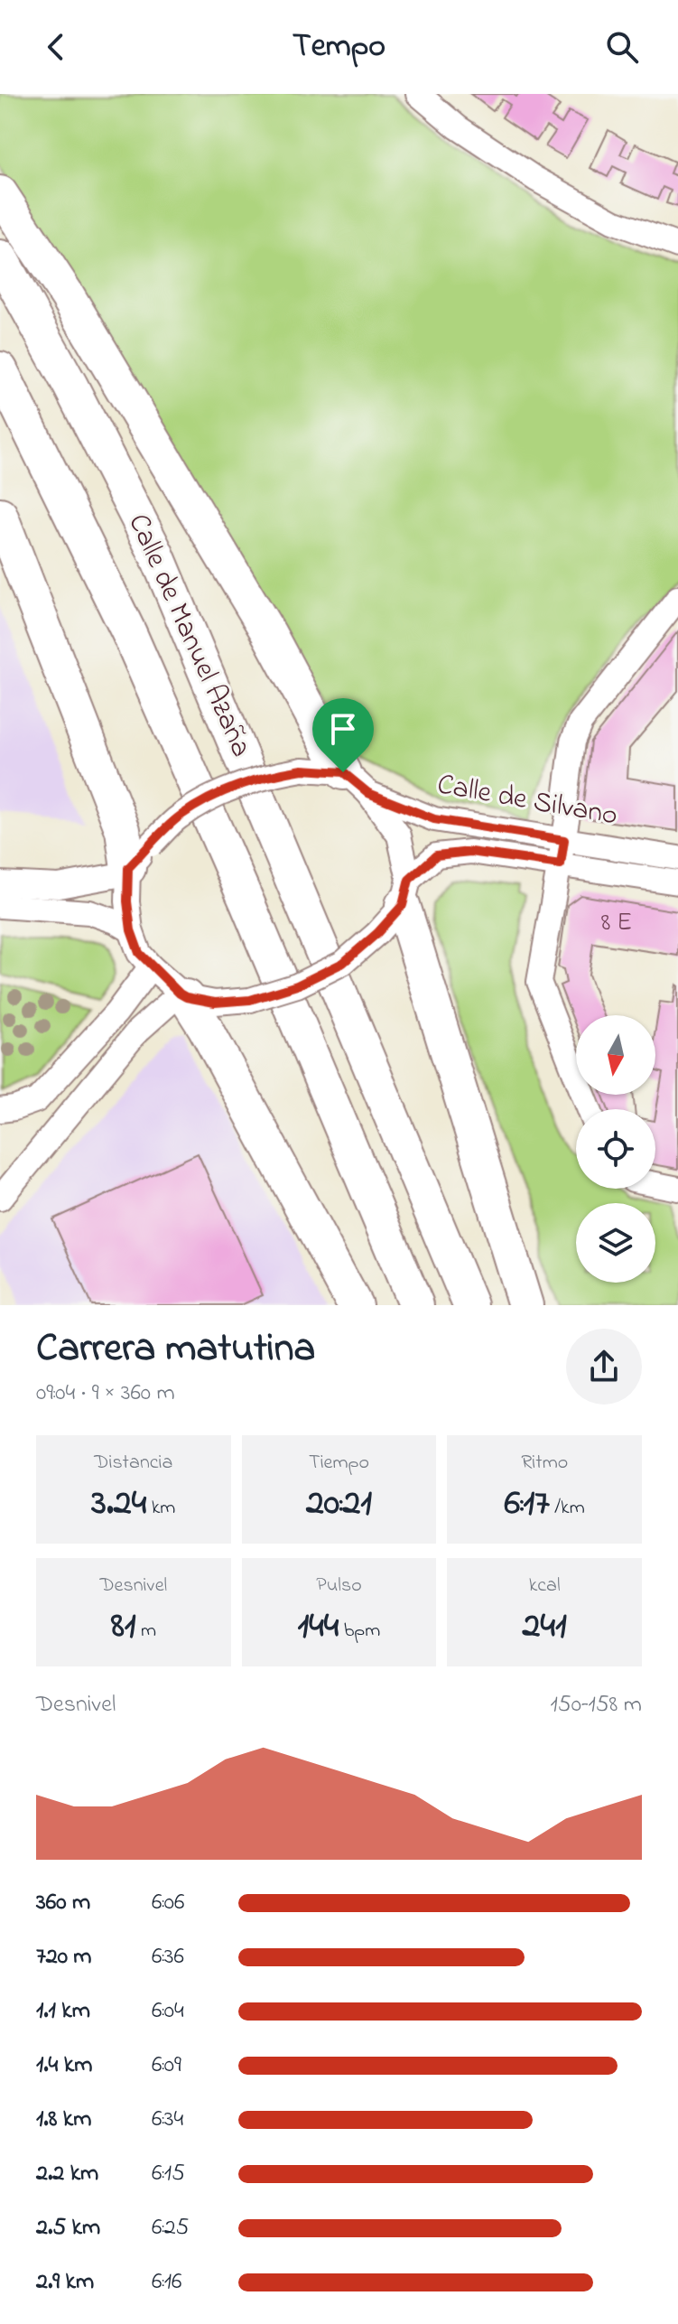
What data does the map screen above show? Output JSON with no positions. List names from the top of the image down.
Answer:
{
  "streets": {
    "highway": ["Calle de Manuel Azaña"],
    "street": ["Calle de Silvano"]
  },
  "house_numbers": ["8 E"],
  "north": "bottom",
  "page": {
    "header": "Tempo",
    "heading": ["Carrera matutina", "09:04 · 9 × 360 m"],
    "stats": [
      ["Distancia", "3.24 km"],
      ["Tiempo", "20:21"],
      ["Ritmo", "6:17 /km"],
      ["Desnivel", "81 m"],
      ["Pulso", "144 bpm"],
      ["kcal", "241"]
    ],
    "chart": ["Desnivel", "150–158 m"],
    "list": [
      {
        "name": "360 m",
        "note": "6:06"
      },
      {
        "name": "720 m",
        "note": "6:36"
      },
      {
        "name": "1.1 km",
        "note": "6:04"
      },
      {
        "name": "1.4 km",
        "note": "6:09"
      },
      {
        "name": "1.8 km",
        "note": "6:34"
      },
      {
        "name": "2.2 km",
        "note": "6:15"
      },
      {
        "name": "2.5 km",
        "note": "6:25"
      },
      {
        "name": "2.9 km",
        "note": "6:16"
      }
    ]
  }
}
